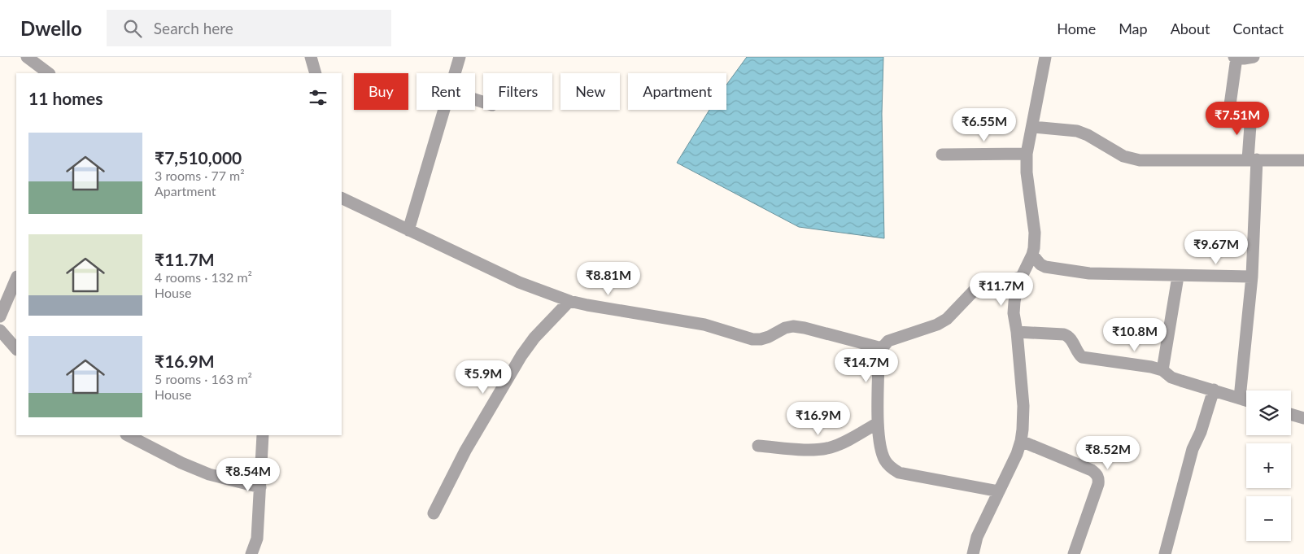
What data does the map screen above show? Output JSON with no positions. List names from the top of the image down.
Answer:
{
  "page": {
    "header": "Dwello",
    "search": "Search here",
    "nav": [
      "Home",
      "Map",
      "About",
      "Contact"
    ],
    "chip": [
      "Buy",
      "Rent",
      "Filters",
      "New",
      "Apartment"
    ],
    "heading": "11 homes",
    "price": [
      "₹7.51M",
      "₹6.55M",
      "₹9.67M",
      "₹8.81M",
      "₹11.7M",
      "₹10.8M",
      "₹14.7M",
      "₹5.9M",
      "₹16.9M",
      "₹8.52M",
      "₹8.54M"
    ],
    "list": [
      {
        "name": "₹7,510,000",
        "note": "3 rooms · 77 m² · Apartment"
      },
      {
        "name": "₹11.7M",
        "note": "4 rooms · 132 m² · House"
      },
      {
        "name": "₹16.9M",
        "note": "5 rooms · 163 m² · House"
      }
    ],
    "map_buttons": ["+", "−"]
  }
}
